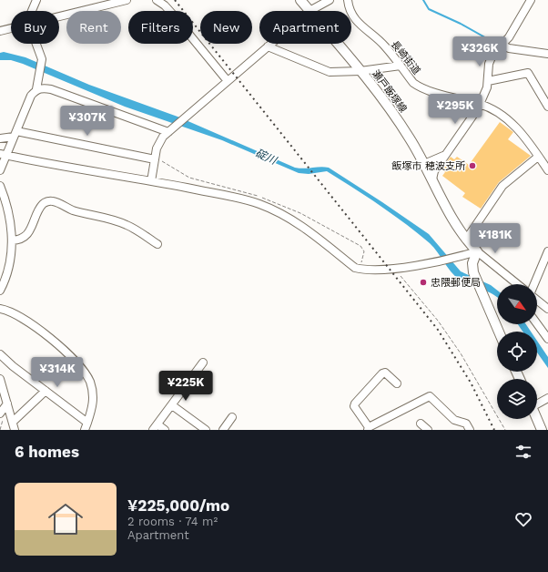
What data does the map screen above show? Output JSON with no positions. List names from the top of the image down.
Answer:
{
  "streets": {
    "main road": ["瀬戸飯塚線"],
    "street": ["長崎街道"]
  },
  "water": ["碇川"],
  "places": ["飯塚市 穂波支所", "忠隈郵便局"],
  "north": "bottom right",
  "page": {
    "chip": [
      "Buy",
      "Rent",
      "Filters",
      "New",
      "Apartment"
    ],
    "price": [
      "¥326K",
      "¥295K",
      "¥307K",
      "¥181K",
      "¥314K",
      "¥225K"
    ],
    "heading": "6 homes",
    "list": [
      {
        "name": "¥225,000/mo",
        "note": "2 rooms · 74 m² · Apartment"
      }
    ]
  }
}
